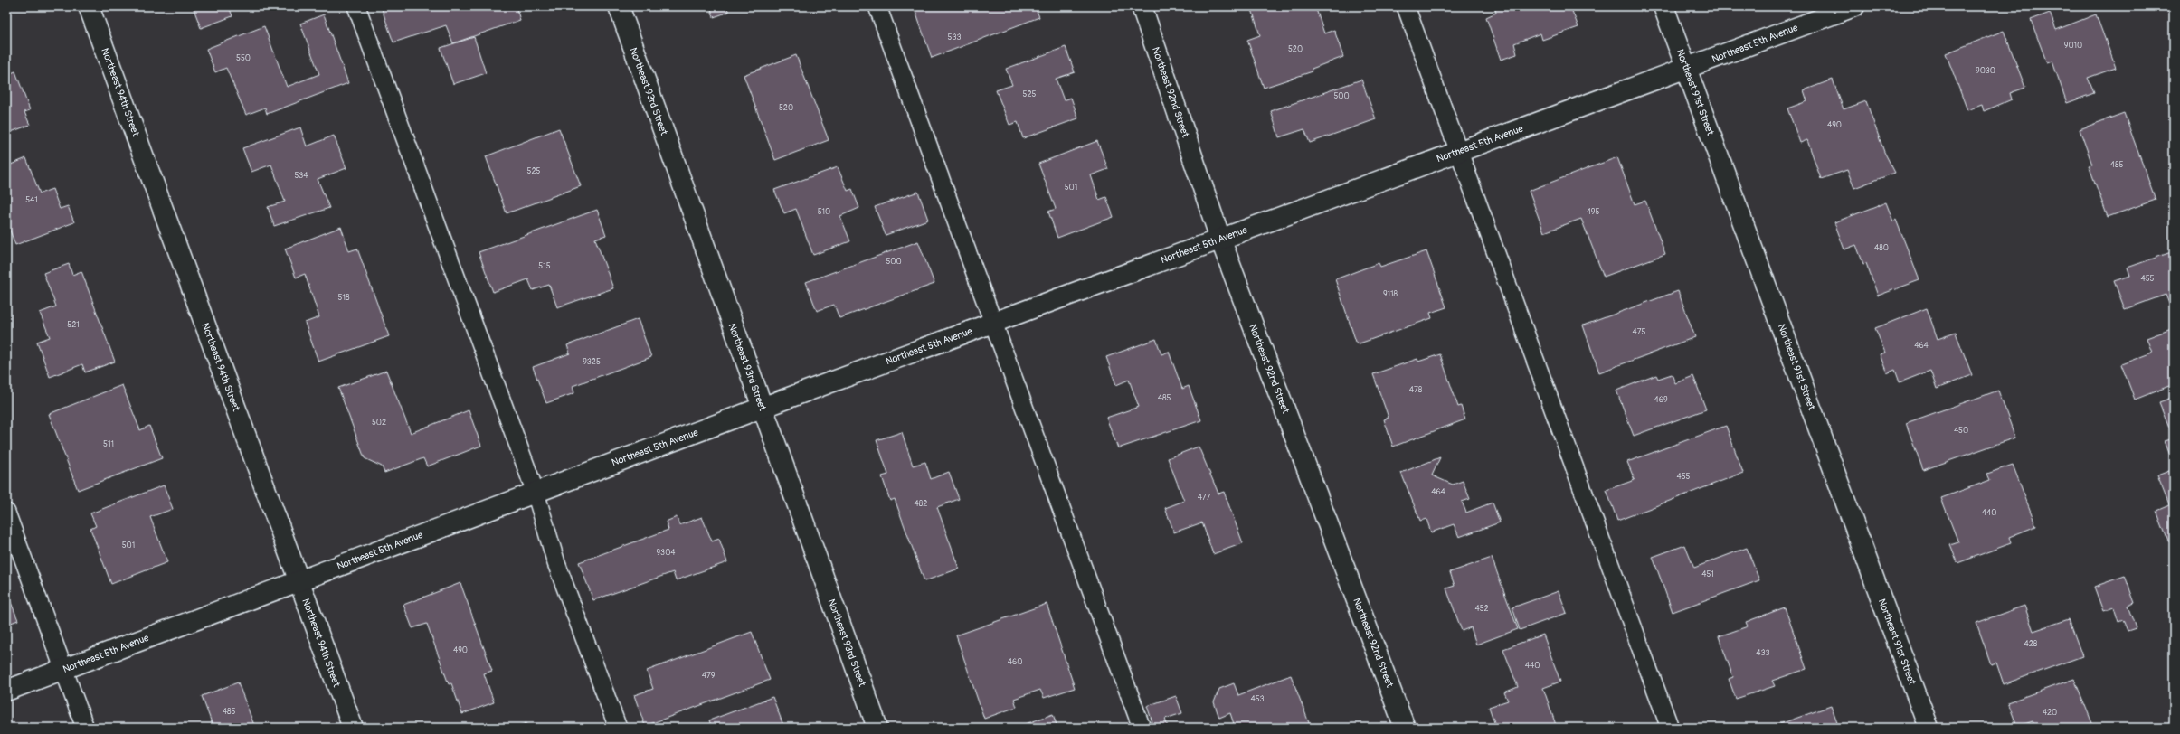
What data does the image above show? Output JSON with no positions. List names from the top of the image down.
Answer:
{
  "streets": {
    "street": [
      "Northeast 5th Avenue",
      "Northeast 93rd Street",
      "Northeast 94th Street",
      "Northeast 92nd Street",
      "Northeast 91st Street"
    ]
  },
  "crossings": [
    ["Northeast 5th Avenue", "Northeast 93rd Street"],
    ["Northeast 5th Avenue", "Northeast 94th Street"],
    ["Northeast 5th Avenue", "Northeast 92nd Street"],
    ["Northeast 5th Avenue", "Northeast 91st Street"]
  ],
  "house_numbers": [
    "533",
    "9010",
    "520",
    "550",
    "9030",
    "525",
    "500",
    "520",
    "490",
    "485",
    "525",
    "534",
    "501",
    "541",
    "510",
    "495",
    "480",
    "500",
    "515",
    "455",
    "9118",
    "518",
    "521",
    "475",
    "464",
    "9325",
    "478",
    "485",
    "469",
    "502",
    "450",
    "511",
    "455",
    "464",
    "477",
    "482",
    "440",
    "501",
    "9304",
    "451",
    "452",
    "428",
    "490",
    "433",
    "460",
    "440",
    "479",
    "453",
    "485",
    "420"
  ]
}
